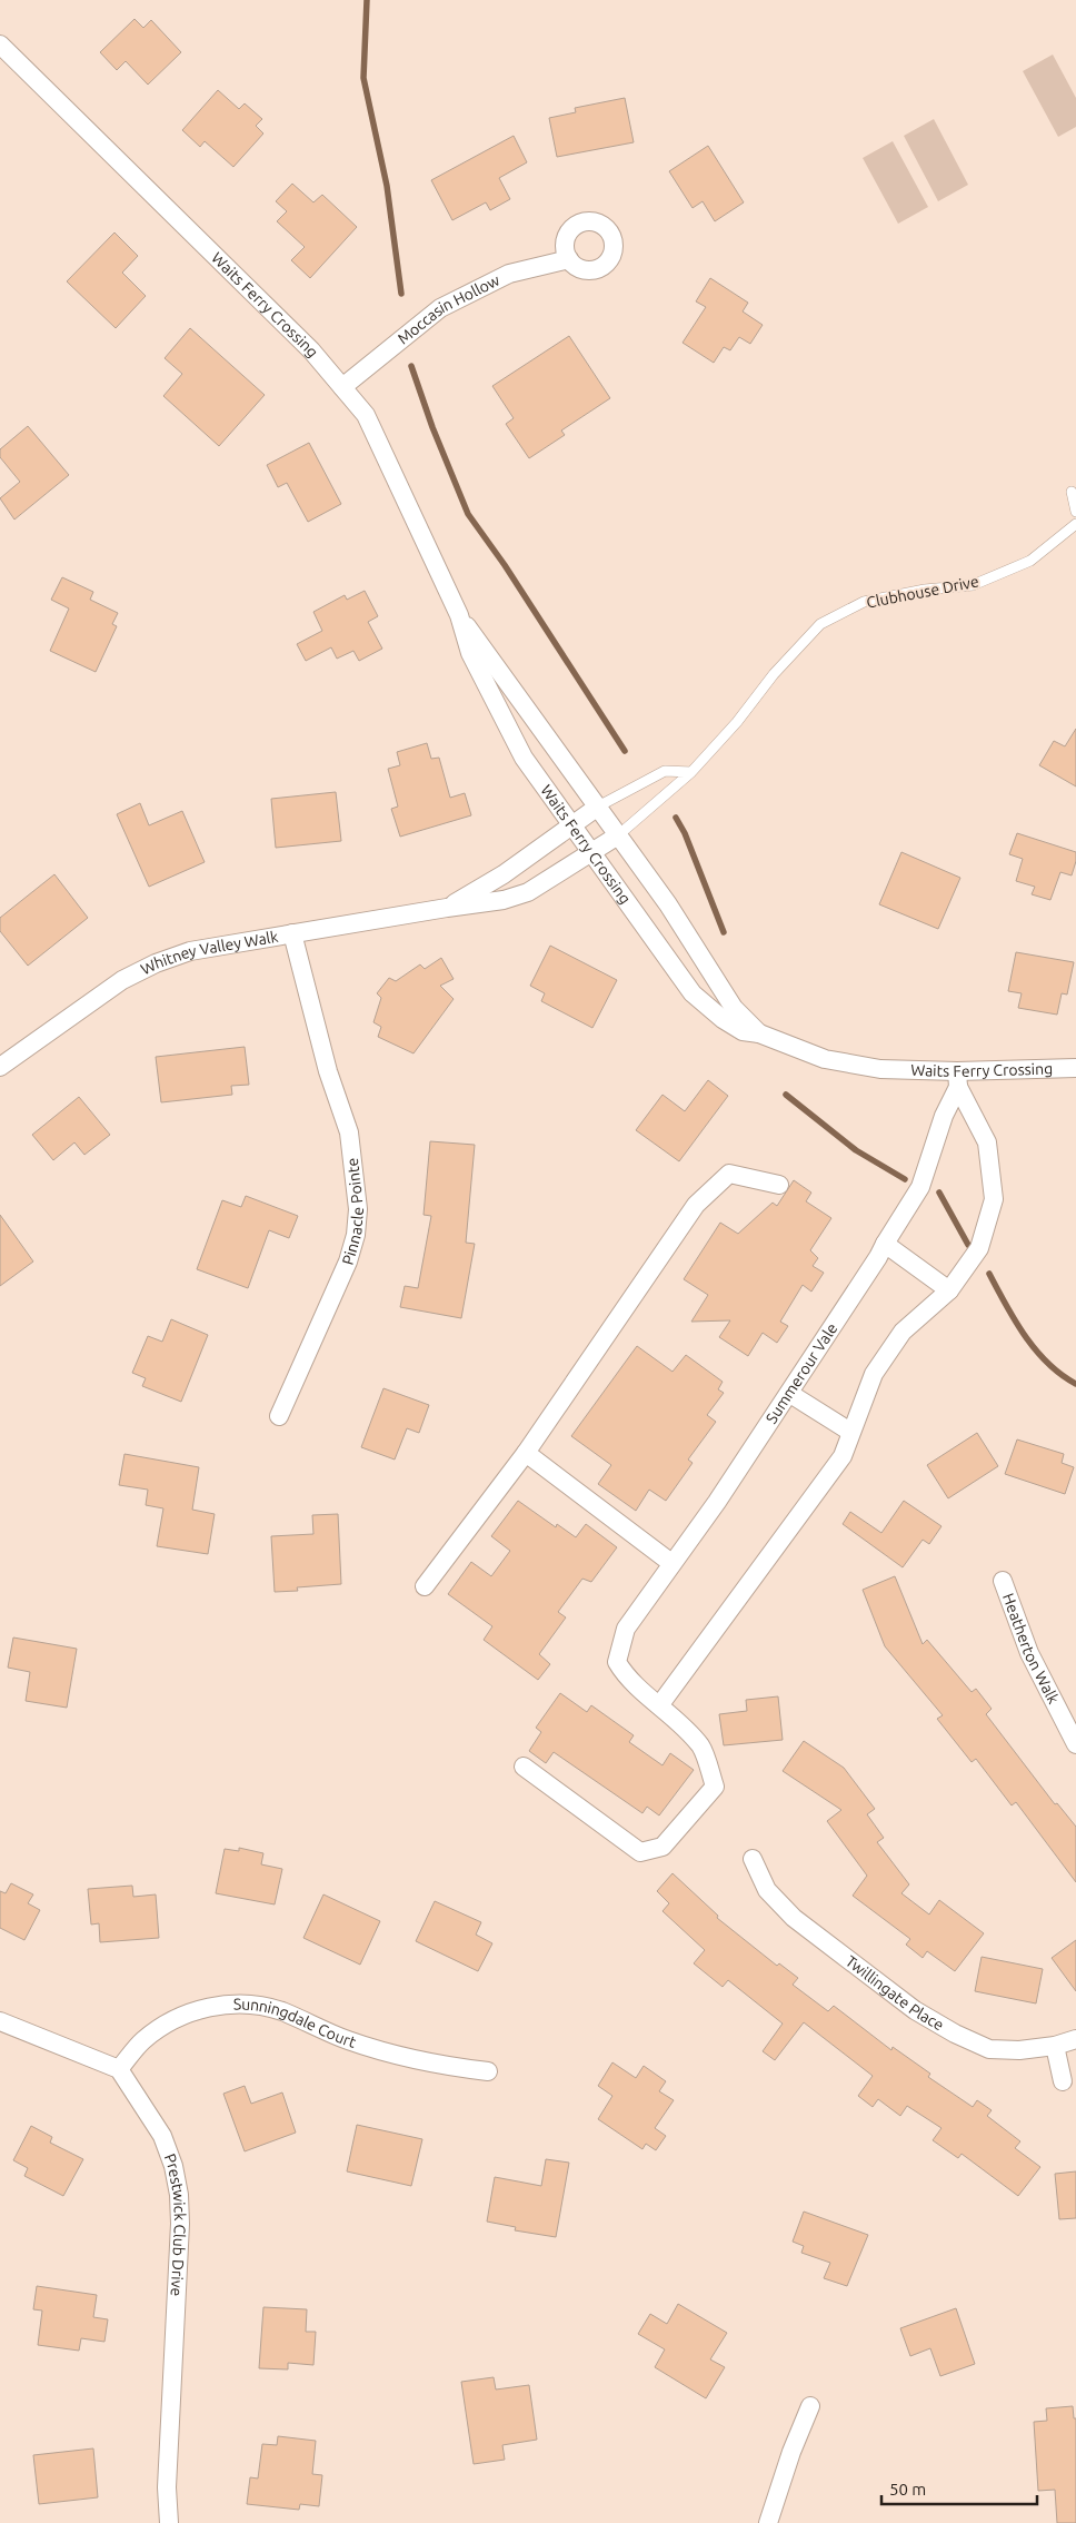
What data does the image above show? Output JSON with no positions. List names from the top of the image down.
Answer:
{
  "streets": {
    "street": [
      "Waits Ferry Crossing",
      "Moccasin Hollow",
      "Whitney Valley Walk",
      "Pinnacle Pointe",
      "Summerour Vale",
      "Heatherton Walk",
      "Twillingate Place",
      "Sunningdale Court",
      "Prestwick Club Drive"
    ],
    "lane": ["Clubhouse Drive"]
  },
  "crossings": [
    ["Waits Ferry Crossing", "Moccasin Hollow"],
    ["Waits Ferry Crossing", "Clubhouse Drive"],
    ["Waits Ferry Crossing", "Whitney Valley Walk"],
    ["Waits Ferry Crossing", "Summerour Vale"],
    ["Clubhouse Drive", "Whitney Valley Walk"],
    ["Whitney Valley Walk", "Pinnacle Pointe"],
    ["Sunningdale Court", "Prestwick Club Drive"]
  ],
  "scale_bar": "50 m"
}
